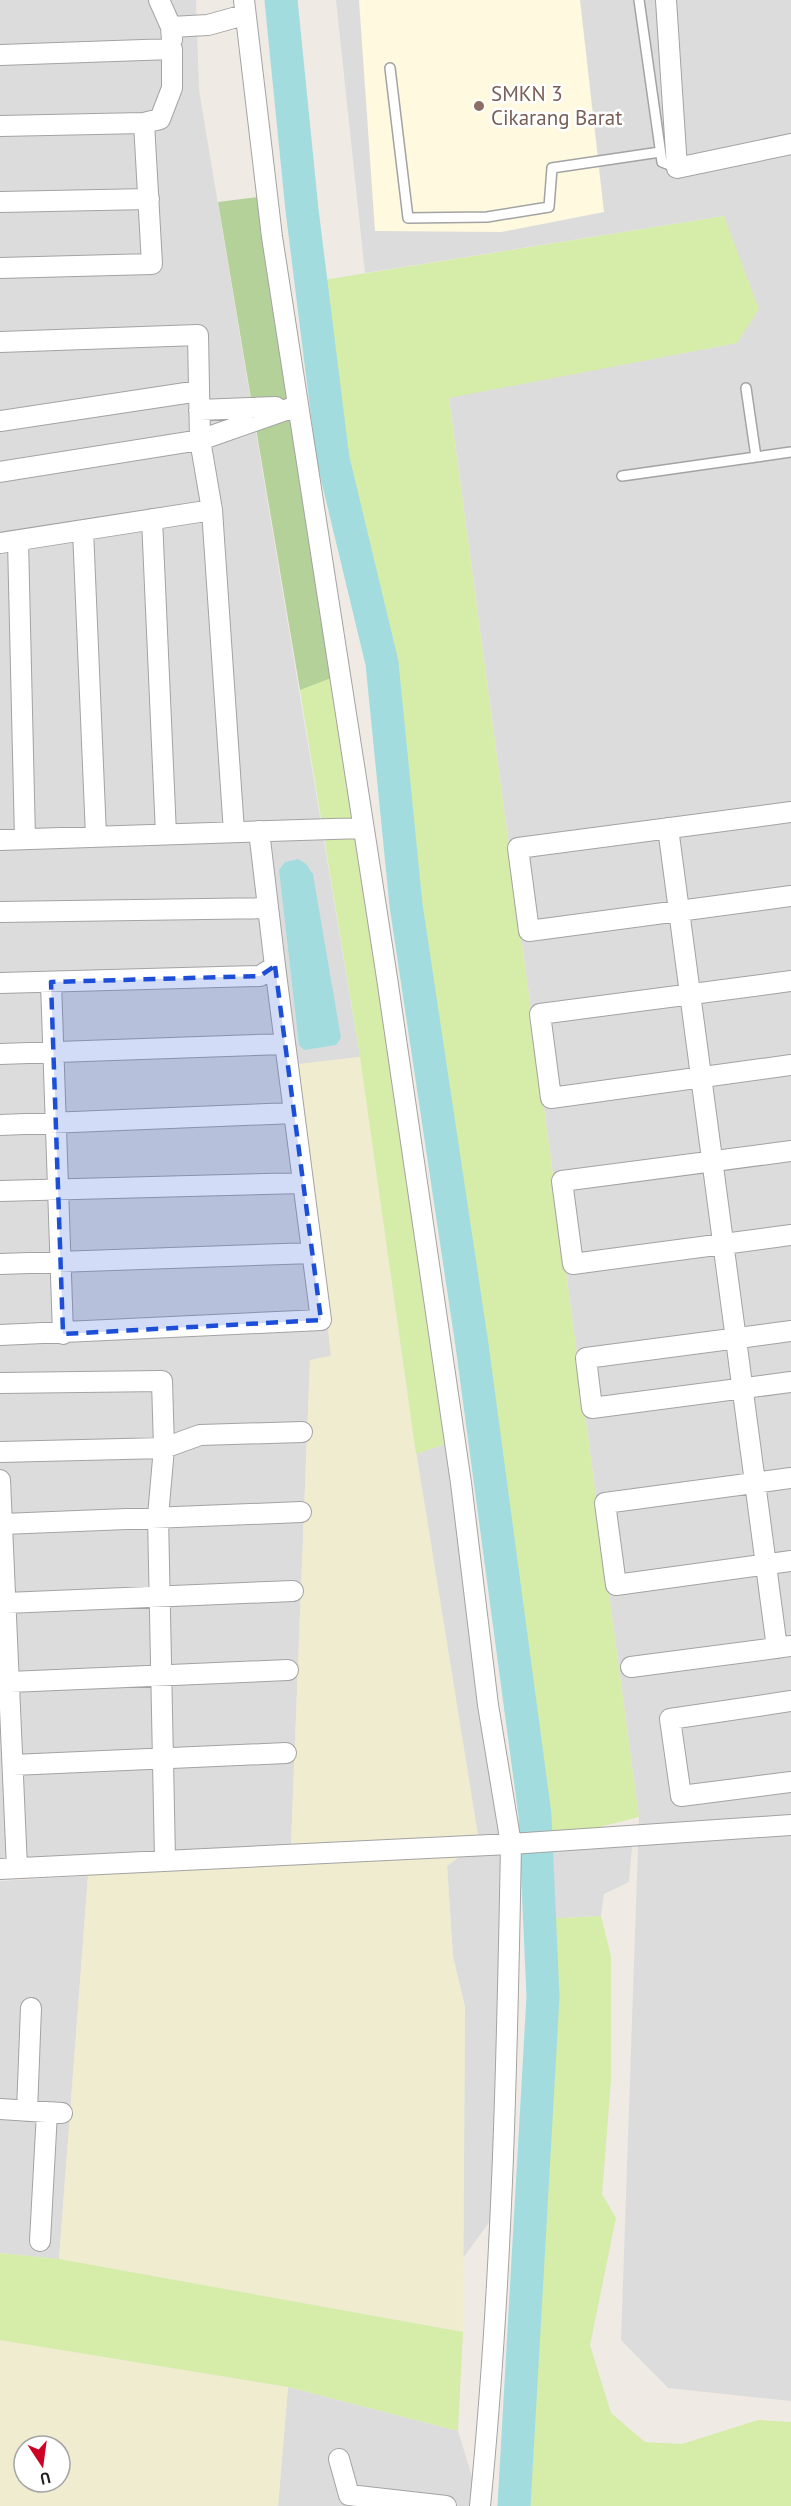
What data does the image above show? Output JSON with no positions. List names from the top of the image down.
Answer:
{
  "places": ["SMKN 3 Cikarang Barat"],
  "north": "bottom"
}
